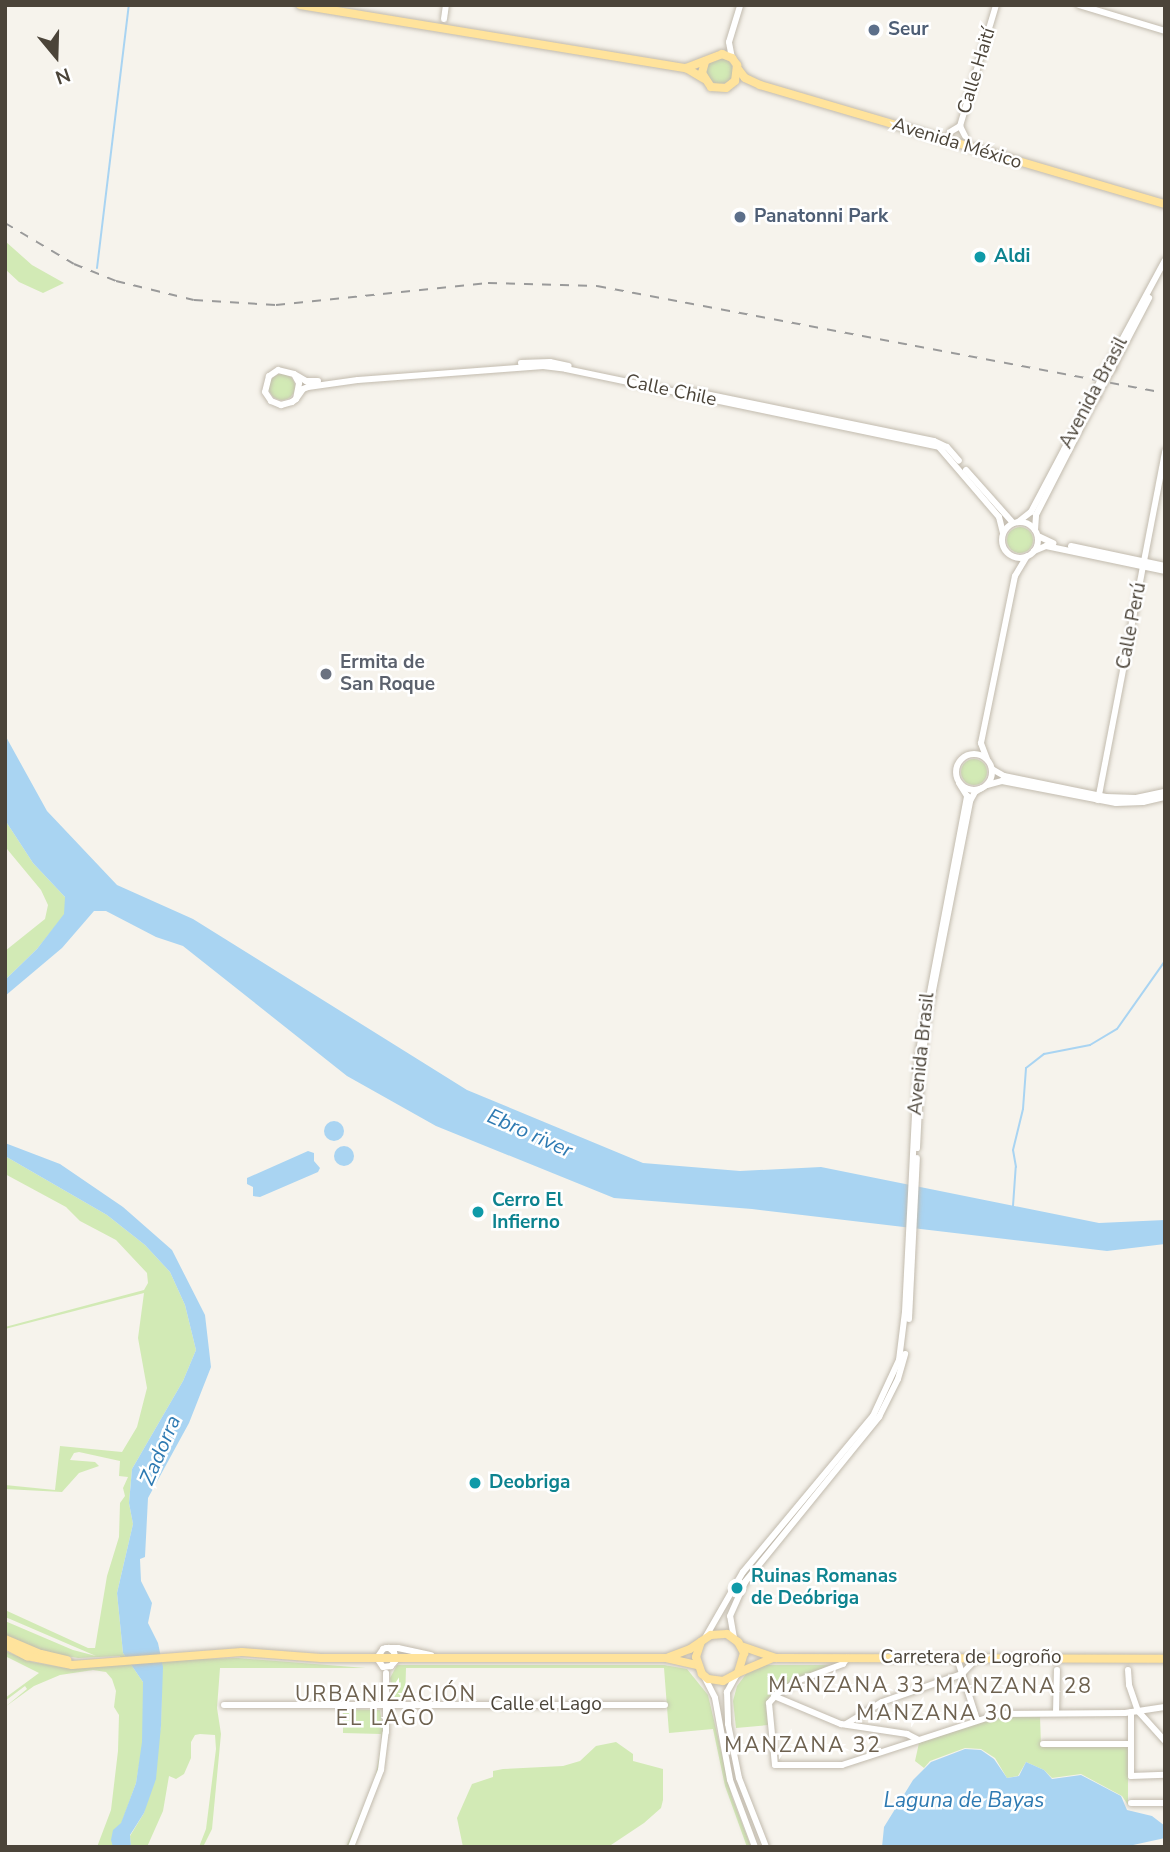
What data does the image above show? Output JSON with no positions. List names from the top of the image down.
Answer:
{
  "streets": {
    "main road": ["Avenida México", "Carretera de Logroño"],
    "street": [
      "Calle Haití",
      "Calle Chile",
      "Avenida Brasil",
      "Calle Perú",
      "Calle el Lago"
    ]
  },
  "crossings": [
    ["Calle Chile", "Avenida Brasil"]
  ],
  "districts": [
    "MANZANA 33",
    "MANZANA 28",
    "URBANIZACIÓN EL LAGO",
    "MANZANA 30",
    "MANZANA 32"
  ],
  "water": ["Ebro river", "Zadorra", "Laguna de Bayas"],
  "places": [
    "Seur",
    "Panatonni Park",
    "Aldi",
    "Ermita de San Roque",
    "Cerro El Infierno",
    "Deobriga",
    "Ruinas Romanas de Deóbriga"
  ],
  "north": "bottom"
}
